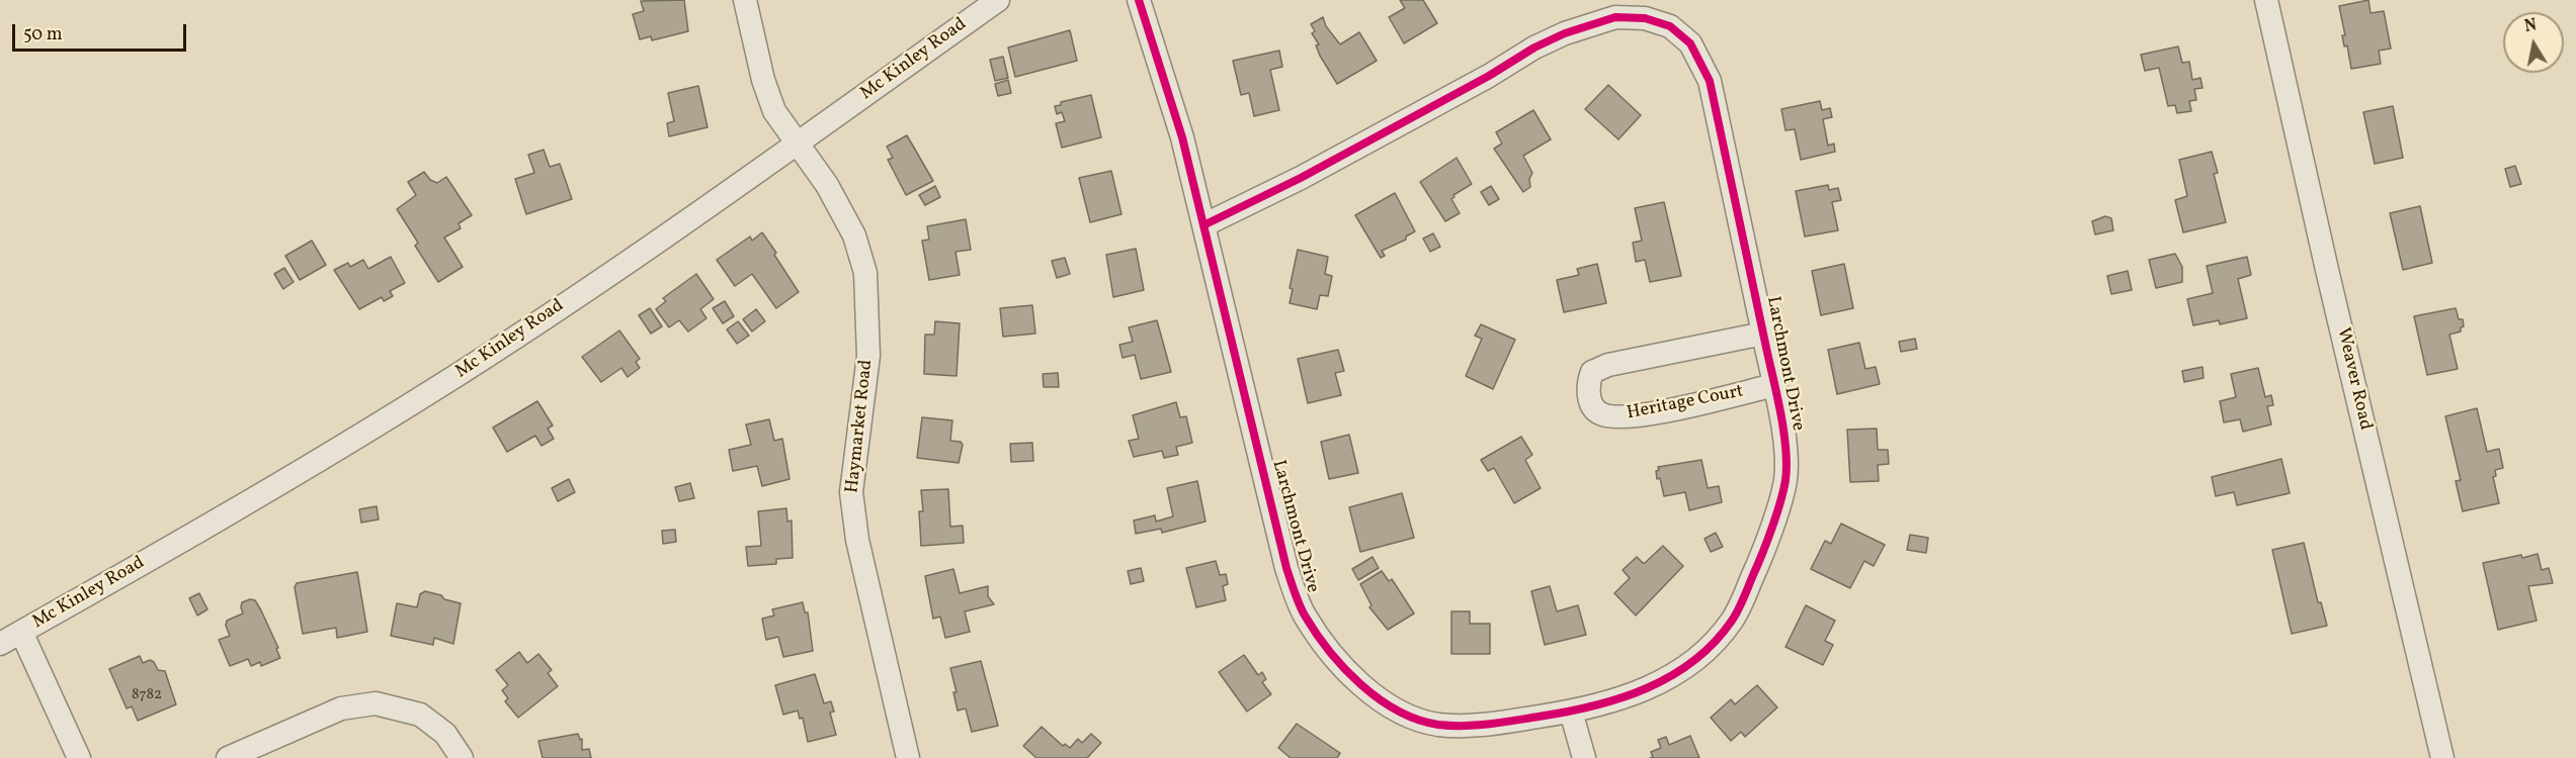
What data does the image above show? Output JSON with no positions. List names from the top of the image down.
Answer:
{
  "streets": {
    "street": [
      "Mc Kinley Road",
      "Larchmont Drive",
      "Weaver Road",
      "Heritage Court",
      "Haymarket Road"
    ]
  },
  "crossings": [
    ["Mc Kinley Road", "Haymarket Road"],
    ["Larchmont Drive", "Heritage Court"]
  ],
  "house_numbers": ["8782"],
  "scale_bar": "50 m",
  "north": "top"
}
